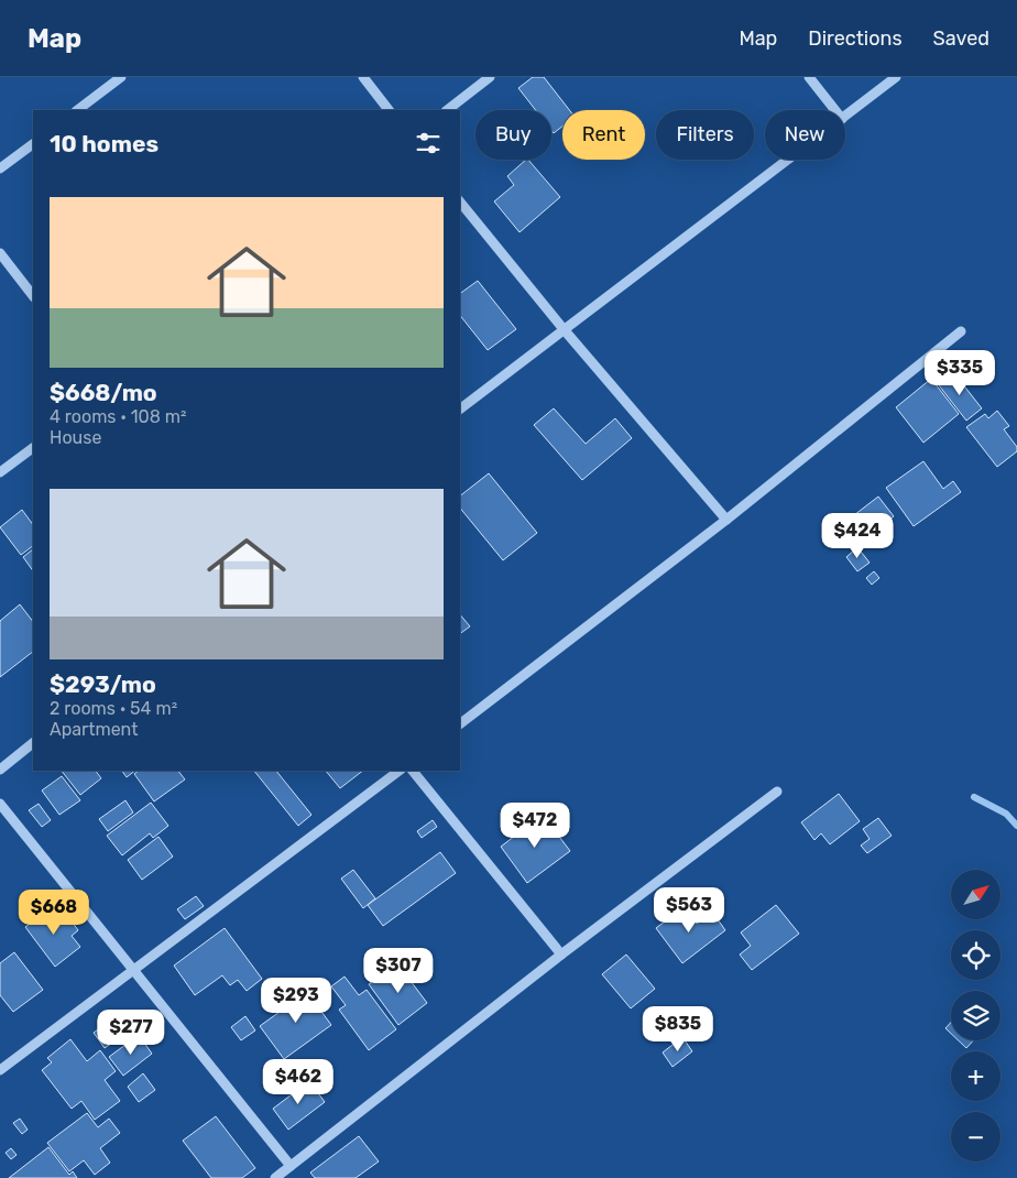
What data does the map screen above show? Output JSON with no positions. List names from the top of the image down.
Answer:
{
  "north": "top right",
  "page": {
    "header": "Map",
    "nav": ["Map", "Directions", "Saved"],
    "chip": [
      "Buy",
      "Rent",
      "Filters",
      "New"
    ],
    "heading": "10 homes",
    "list": [
      {
        "name": "$668/mo",
        "note": "4 rooms · 108 m² · House"
      },
      {
        "name": "$293/mo",
        "note": "2 rooms · 54 m² · Apartment"
      }
    ],
    "price": [
      "$335",
      "$424",
      "$472",
      "$563",
      "$668",
      "$307",
      "$293",
      "$835",
      "$277",
      "$462"
    ],
    "map_buttons": ["+", "−"]
  }
}
